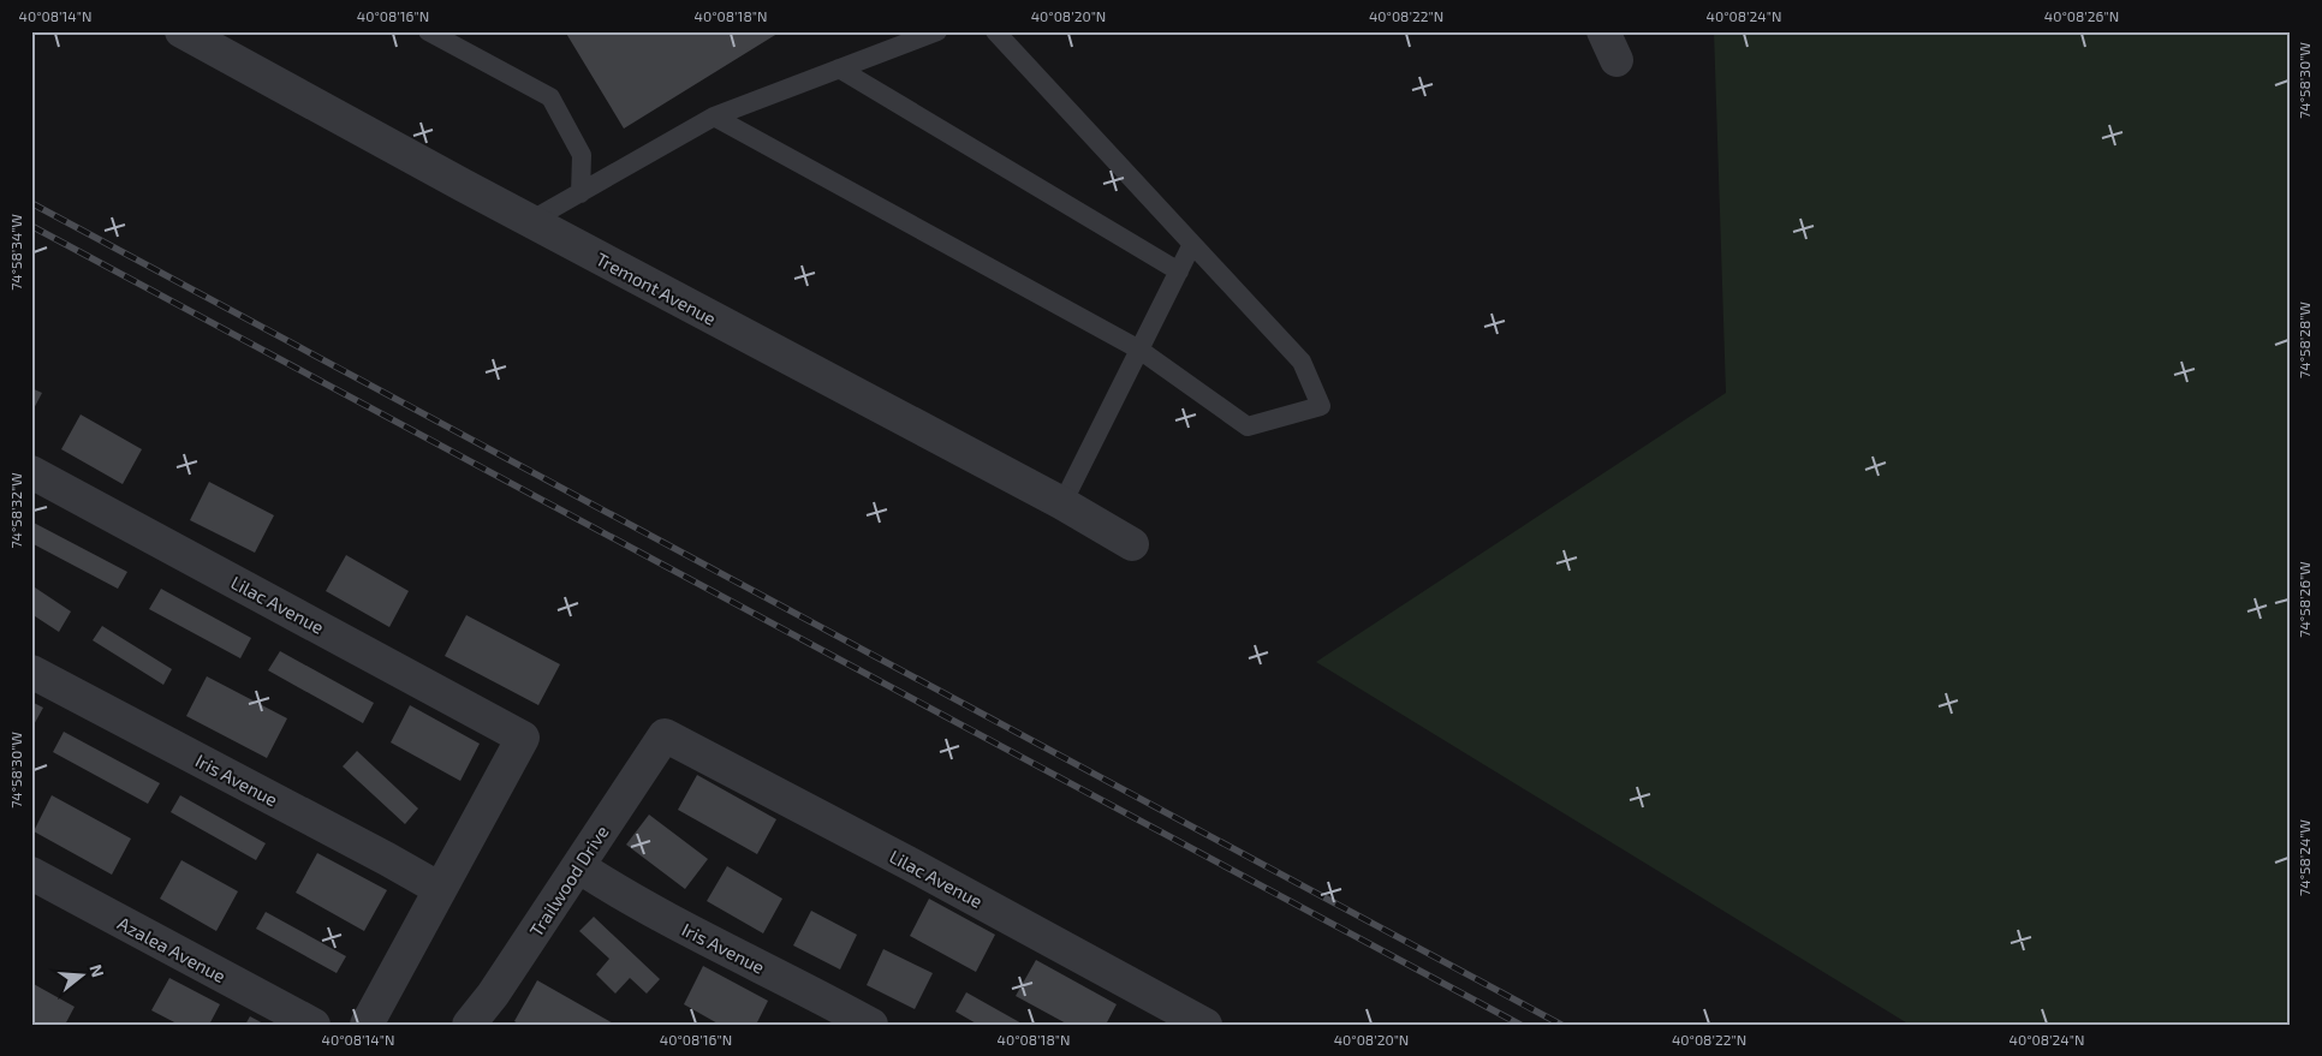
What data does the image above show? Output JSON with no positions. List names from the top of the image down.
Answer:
{
  "streets": {
    "street": [
      "Tremont Avenue",
      "Lilac Avenue",
      "Iris Avenue",
      "Trailwood Drive",
      "Azalea Avenue"
    ]
  },
  "crossings": [
    ["Lilac Avenue", "Iris Avenue"],
    ["Lilac Avenue", "Trailwood Drive"],
    ["Iris Avenue", "Trailwood Drive"]
  ],
  "north": "right",
  "coordinates": [
    "40°08'14\"N",
    "40°08'16\"N",
    "40°08'18\"N",
    "40°08'20\"N",
    "40°08'22\"N",
    "40°08'24\"N",
    "40°08'26\"N",
    "74°58'30\"W",
    "74°58'34\"W",
    "74°58'28\"W",
    "74°58'32\"W",
    "74°58'26\"W",
    "74°58'24\"W"
  ]
}
